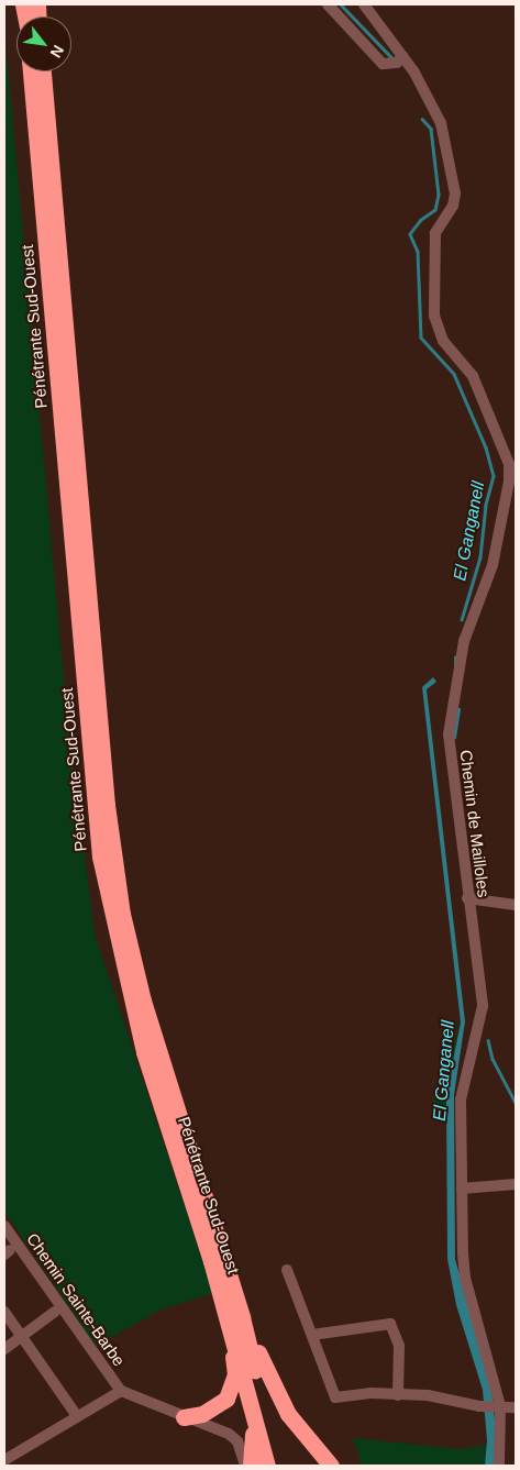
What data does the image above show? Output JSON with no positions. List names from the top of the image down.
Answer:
{
  "streets": {
    "highway": ["Pénétrante Sud-Ouest"],
    "street": ["Chemin de Mailloles", "Chemin Sainte-Barbe"]
  },
  "water": ["El Ganganell"],
  "north": "bottom right"
}
